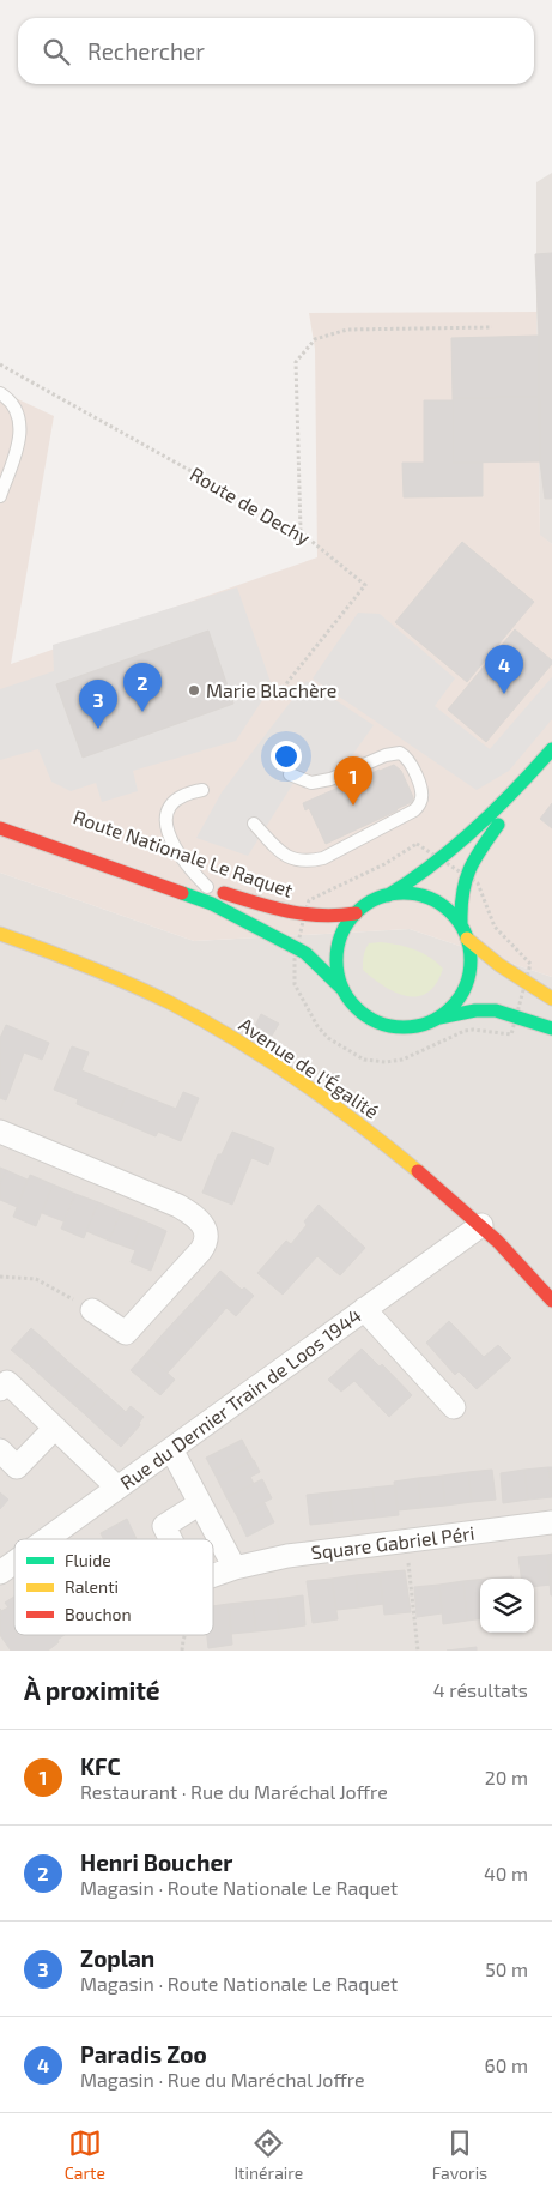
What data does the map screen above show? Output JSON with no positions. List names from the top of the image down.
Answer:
{
  "streets": {
    "main road": ["Route Nationale Le Raquet", "Avenue de l'Égalité"],
    "street": ["Rue du Dernier Train de Loos 1944", "Square Gabriel Péri"],
    "path": ["Route de Dechy"]
  },
  "crossings": [
    ["Avenue de l'Égalité", "Rue du Dernier Train de Loos 1944"]
  ],
  "places": ["Marie Blachère"],
  "legend": ["Fluide", "Ralenti", "Bouchon"],
  "page": {
    "search": "Rechercher",
    "pins": [
      "4",
      "2",
      "3",
      "1"
    ],
    "heading": ["À proximité", "4 résultats"],
    "list": [
      {
        "mark": "1",
        "name": "KFC",
        "note": "Restaurant · Rue du Maréchal Joffre",
        "value": "20 m"
      },
      {
        "mark": "2",
        "name": "Henri Boucher",
        "note": "Magasin · Route Nationale Le Raquet",
        "value": "40 m"
      },
      {
        "mark": "3",
        "name": "Zoplan",
        "note": "Magasin · Route Nationale Le Raquet",
        "value": "50 m"
      },
      {
        "mark": "4",
        "name": "Paradis Zoo",
        "note": "Magasin · Rue du Maréchal Joffre",
        "value": "60 m"
      }
    ],
    "nav": ["Carte", "Itinéraire", "Favoris"]
  }
}
